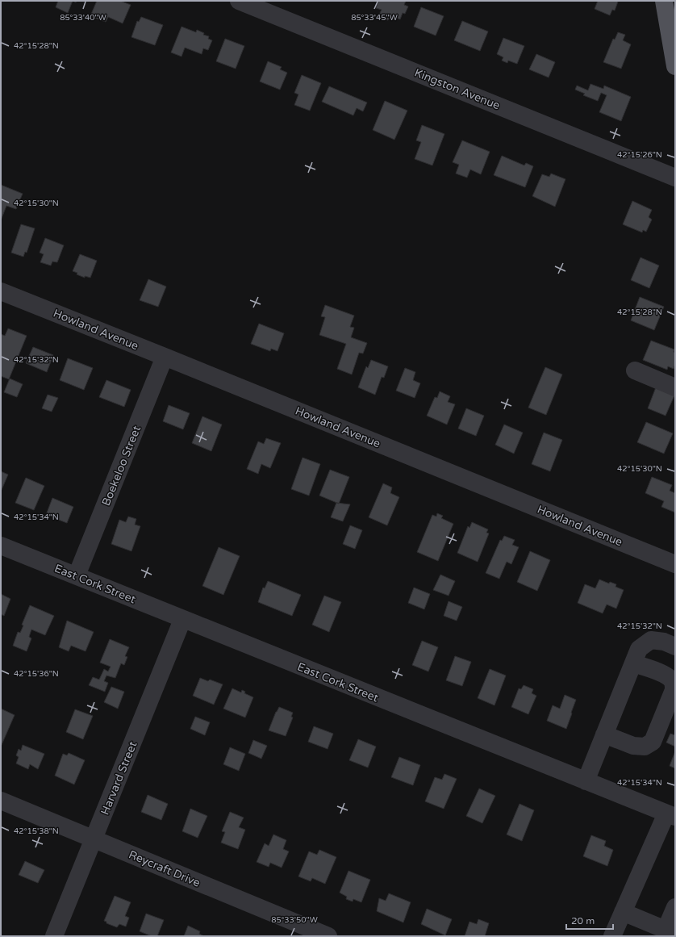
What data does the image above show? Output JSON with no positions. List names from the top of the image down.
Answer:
{
  "streets": {
    "street": [
      "Kingston Avenue",
      "Howland Avenue",
      "Boekeloo Street",
      "East Cork Street",
      "Harvard Street",
      "Reycraft Drive"
    ]
  },
  "crossings": [
    ["Howland Avenue", "Boekeloo Street"],
    ["Boekeloo Street", "East Cork Street"],
    ["East Cork Street", "Harvard Street"],
    ["Harvard Street", "Reycraft Drive"]
  ],
  "scale_bar": "20 m",
  "coordinates": [
    "85°33'40\"W",
    "85°33'45\"W",
    "42°15'28\"N",
    "42°15'26\"N",
    "42°15'30\"N",
    "42°15'32\"N",
    "42°15'34\"N",
    "42°15'36\"N",
    "42°15'38\"N",
    "85°33'50\"W"
  ]
}
